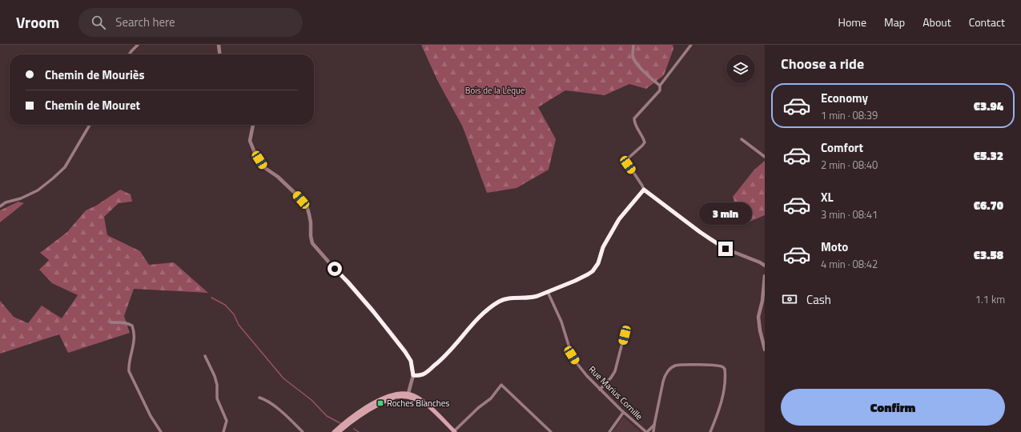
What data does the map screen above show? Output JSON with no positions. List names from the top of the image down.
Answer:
{
  "streets": {
    "street": ["Rue Marius Cornille"]
  },
  "parks": ["Bois de la Lèque"],
  "places": {
    "transit": ["Roches Blanches"]
  },
  "page": {
    "header": "Vroom",
    "search": "Search here",
    "nav": [
      "Home",
      "Map",
      "About",
      "Contact"
    ],
    "heading": "Choose a ride",
    "banner": ["Chemin de Mouriès", "Chemin de Mouret"],
    "list": [
      {
        "name": "Economy",
        "note": "1 min · 08:39",
        "value": "€3.94"
      },
      {
        "name": "Comfort",
        "note": "2 min · 08:40",
        "value": "€5.32"
      },
      {
        "name": "XL",
        "note": "3 min · 08:41",
        "value": "€6.70"
      },
      {
        "name": "Moto",
        "note": "4 min · 08:42",
        "value": "€3.58"
      }
    ],
    "bubble": "3 min",
    "pay": ["Cash", "1.1 km"],
    "buttons": "Confirm"
  }
}
